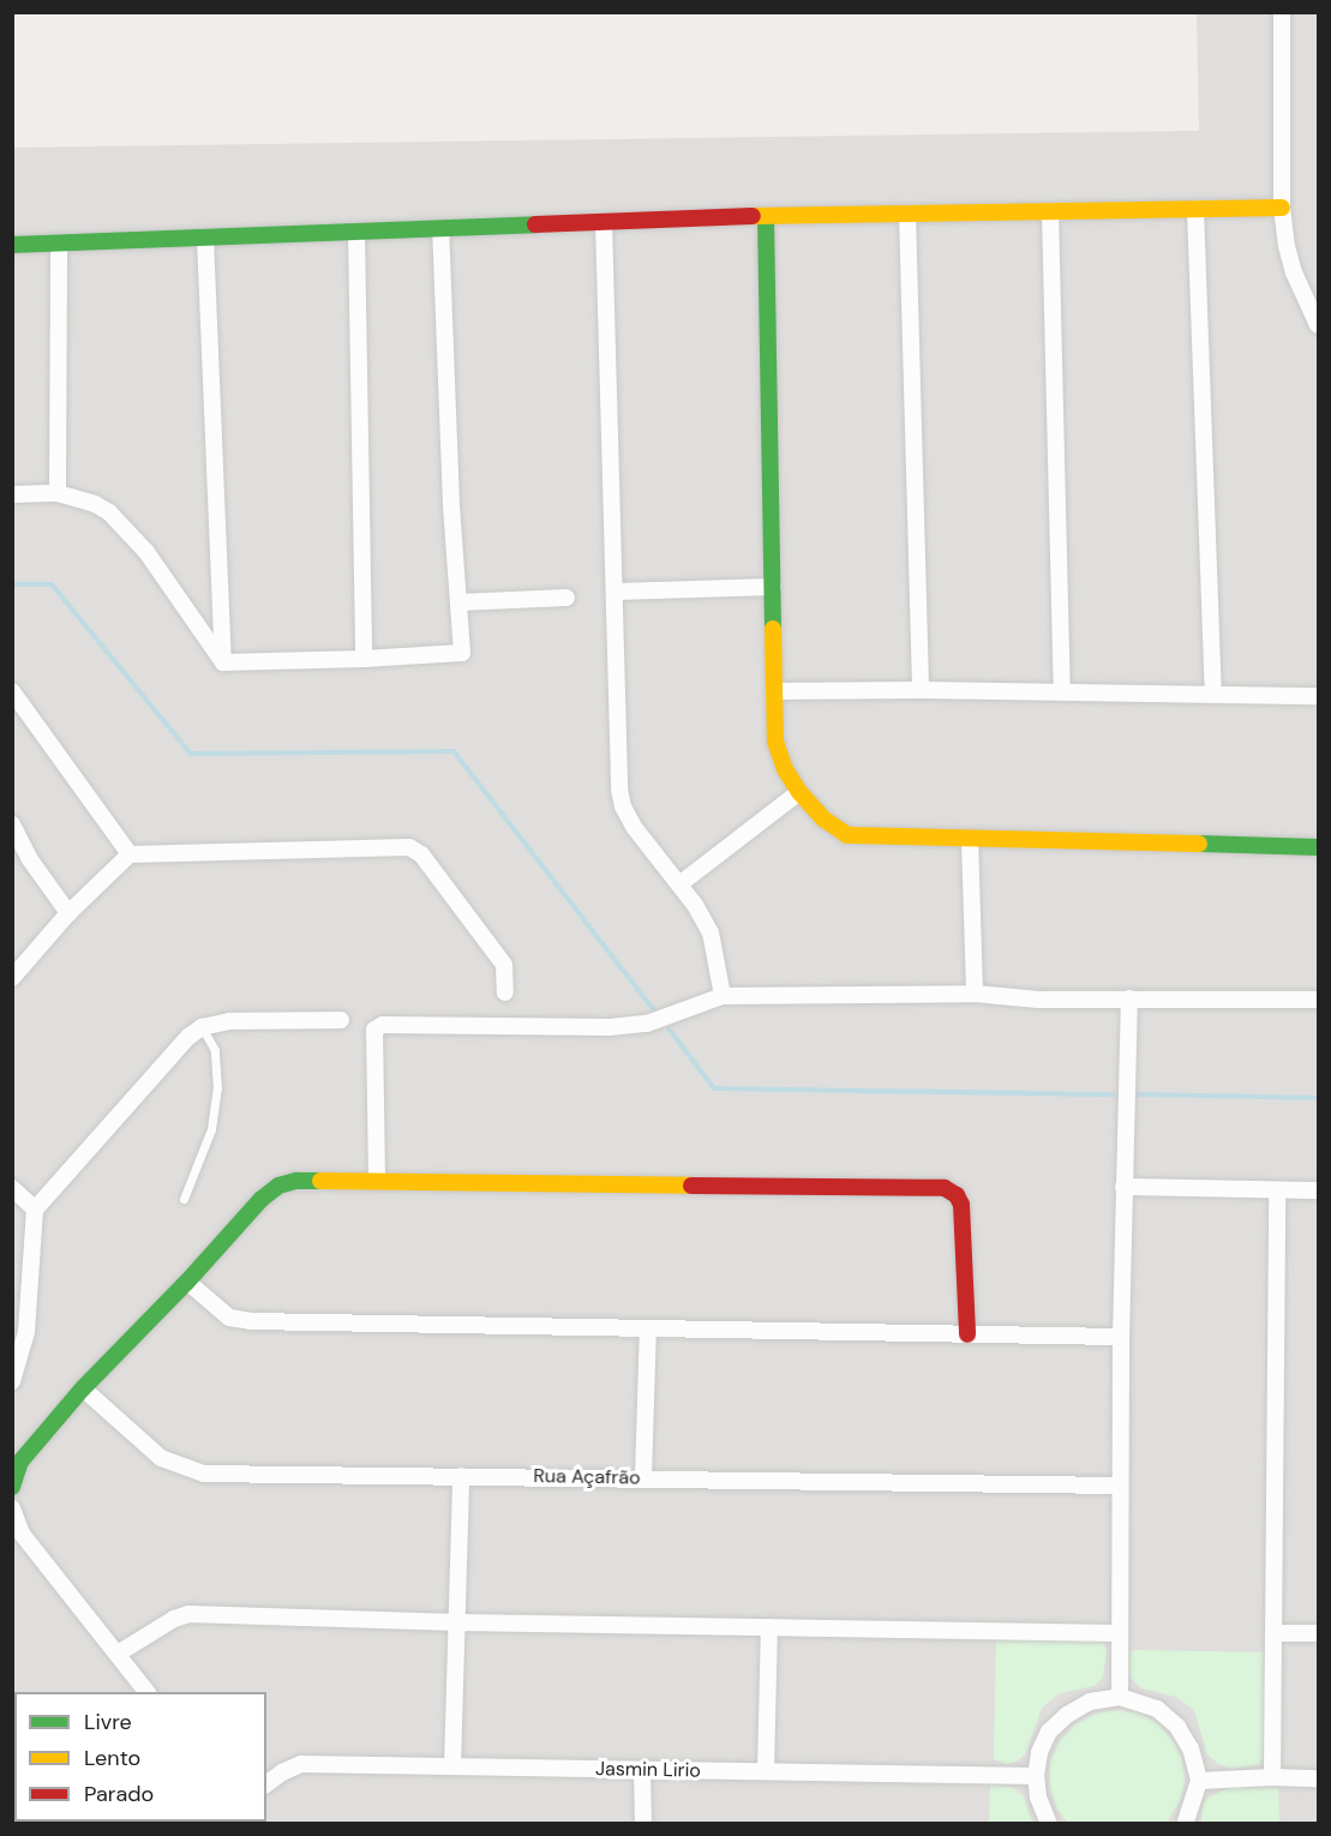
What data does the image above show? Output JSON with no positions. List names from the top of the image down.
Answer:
{
  "streets": {
    "street": ["Rua Açafrão", "Jasmin Lirio"]
  },
  "legend": ["Livre", "Lento", "Parado"]
}
